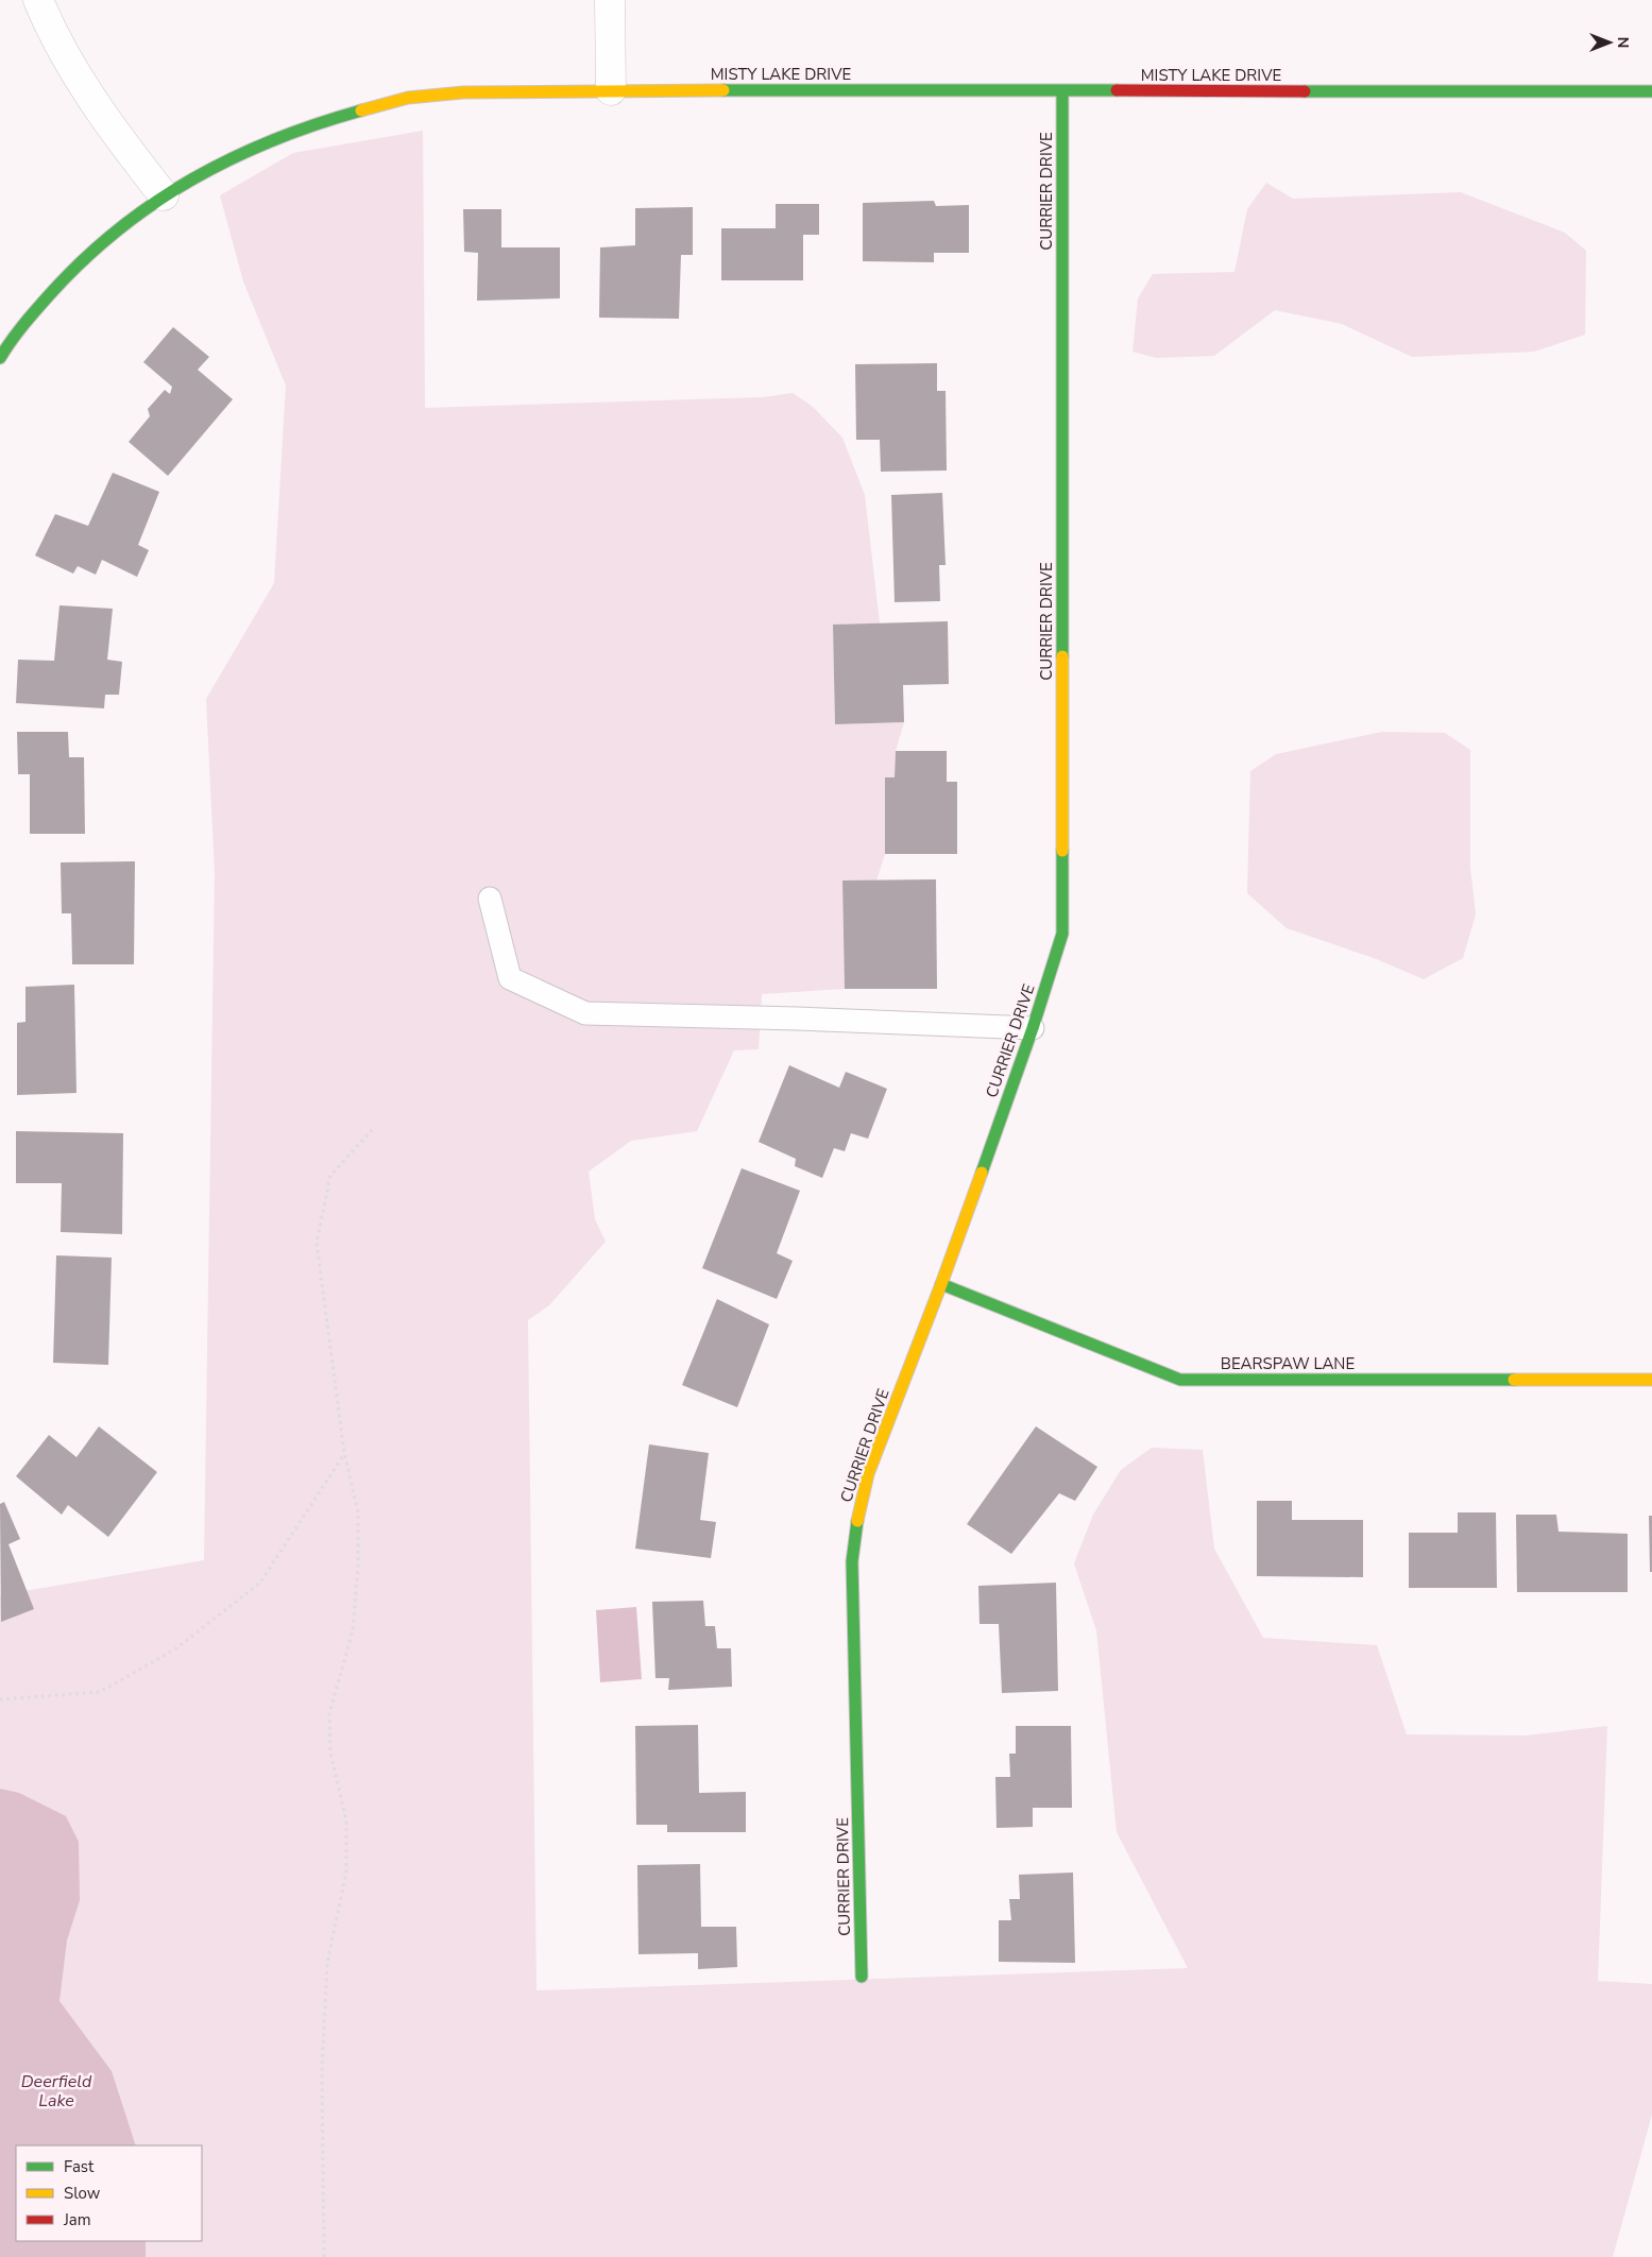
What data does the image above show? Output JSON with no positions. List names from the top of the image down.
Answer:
{
  "streets": {
    "street": ["MISTY LAKE DRIVE", "CURRIER DRIVE", "BEARSPAW LANE"]
  },
  "crossings": [
    ["MISTY LAKE DRIVE", "CURRIER DRIVE"],
    ["CURRIER DRIVE", "BEARSPAW LANE"]
  ],
  "water": ["Deerfield Lake"],
  "legend": ["Fast", "Slow", "Jam"],
  "north": "right"
}
